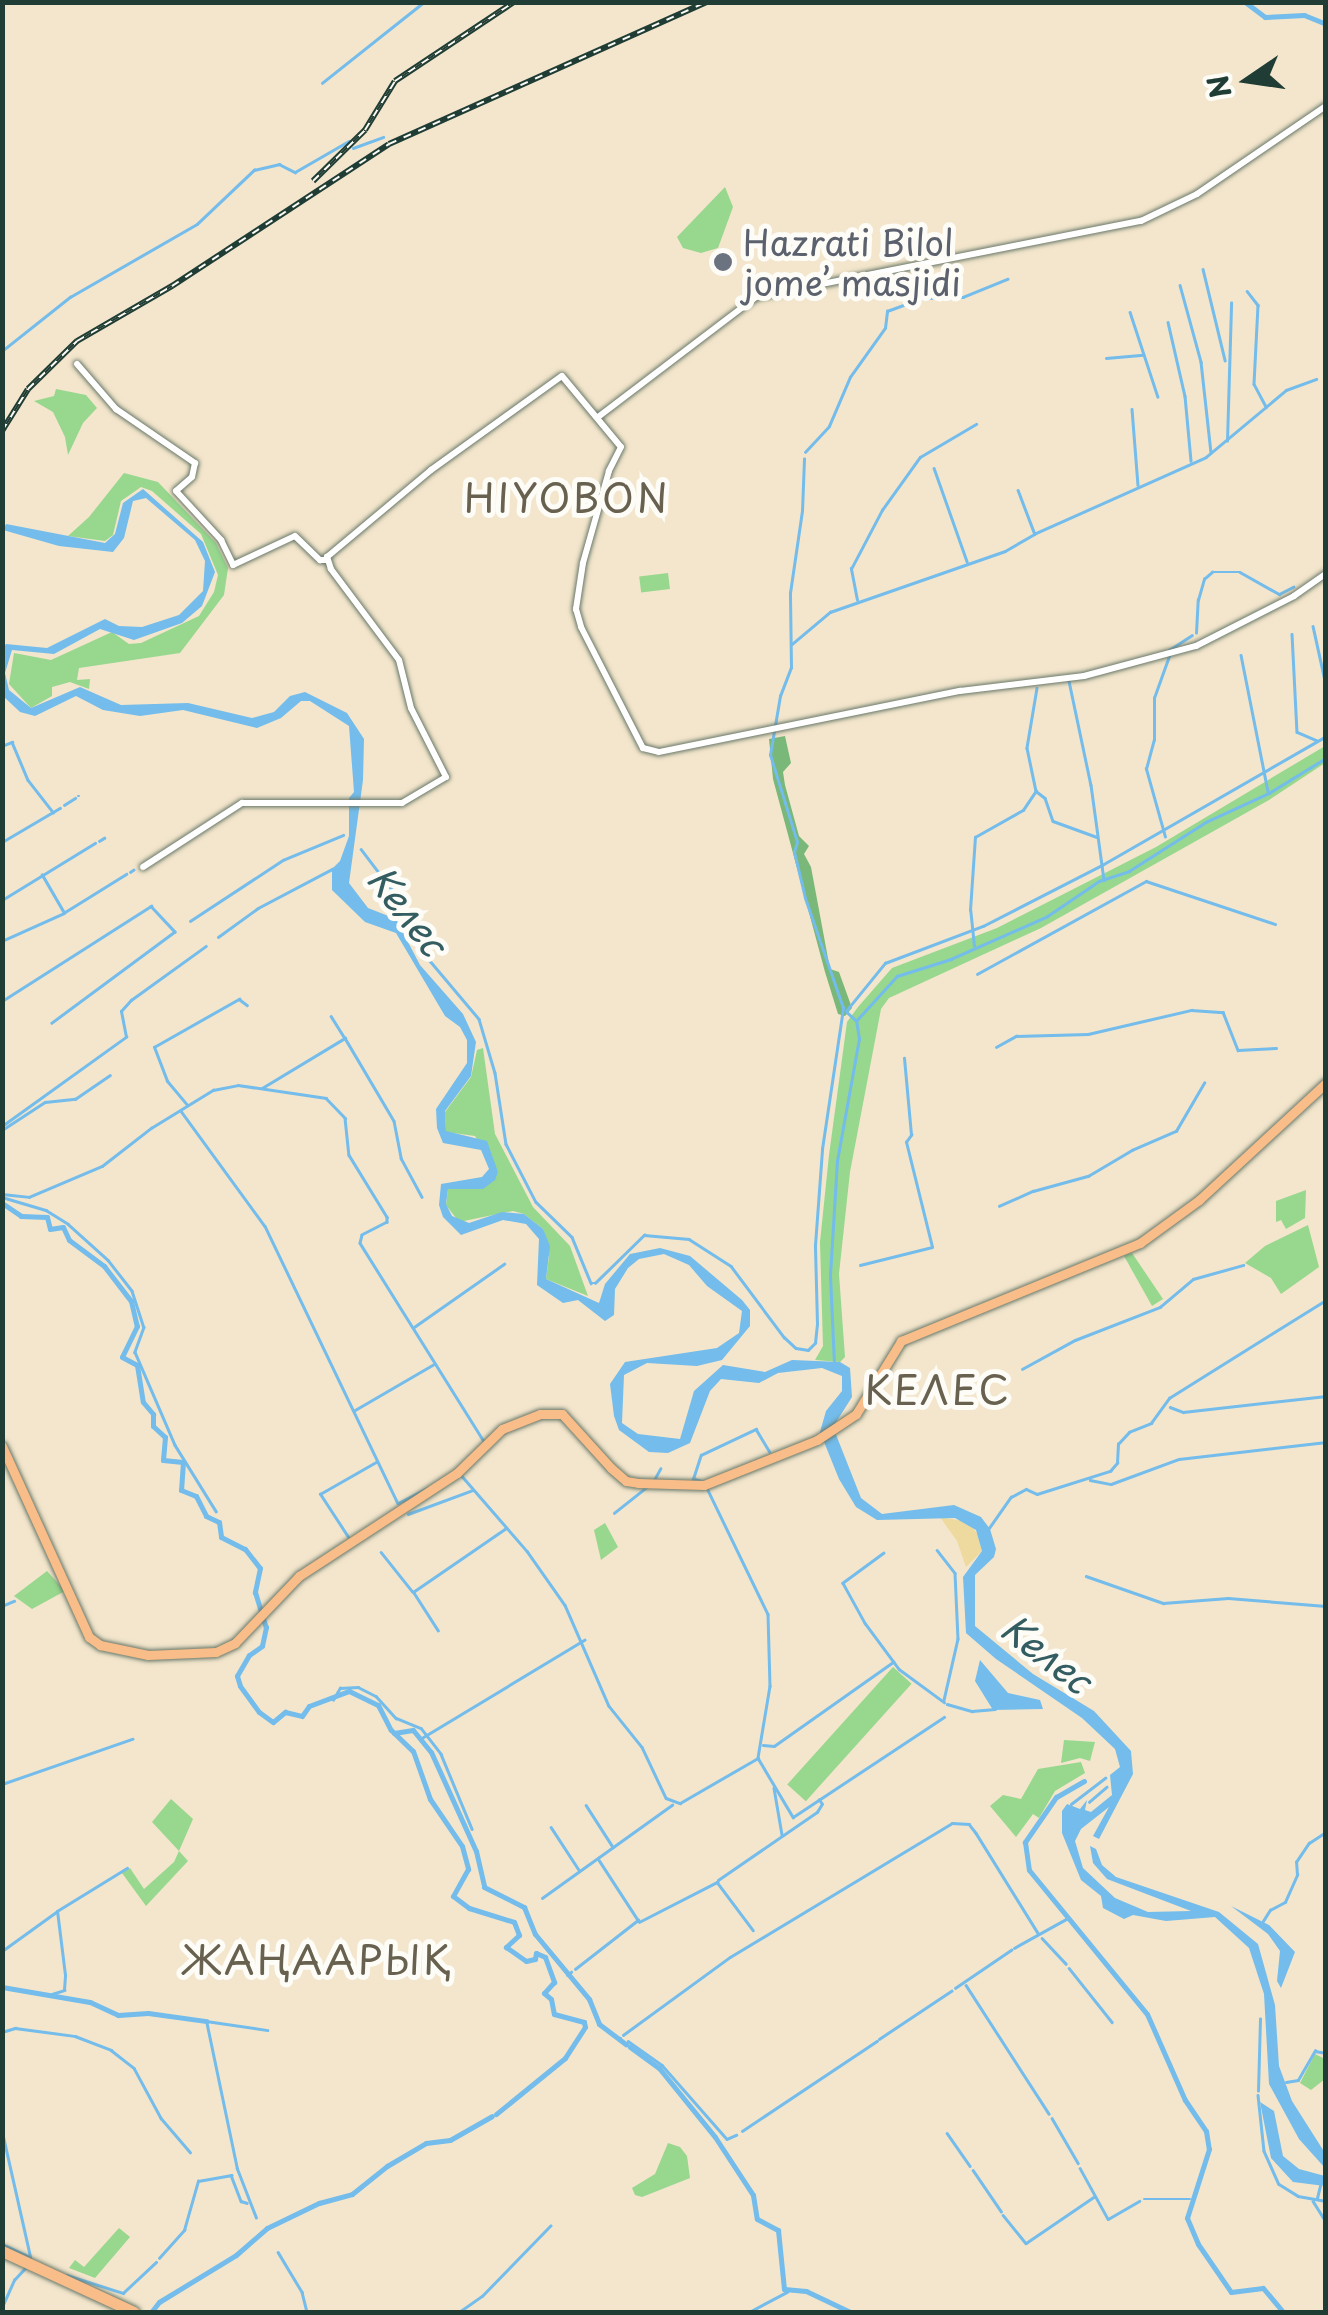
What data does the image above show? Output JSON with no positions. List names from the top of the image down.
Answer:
{
  "districts": ["HIYOBON", "КЕЛЕС", "ЖАҢААРЫҚ"],
  "water": ["Келес"],
  "places": ["Hazrati Bilol jome’ masjidi"],
  "north": "left"
}
